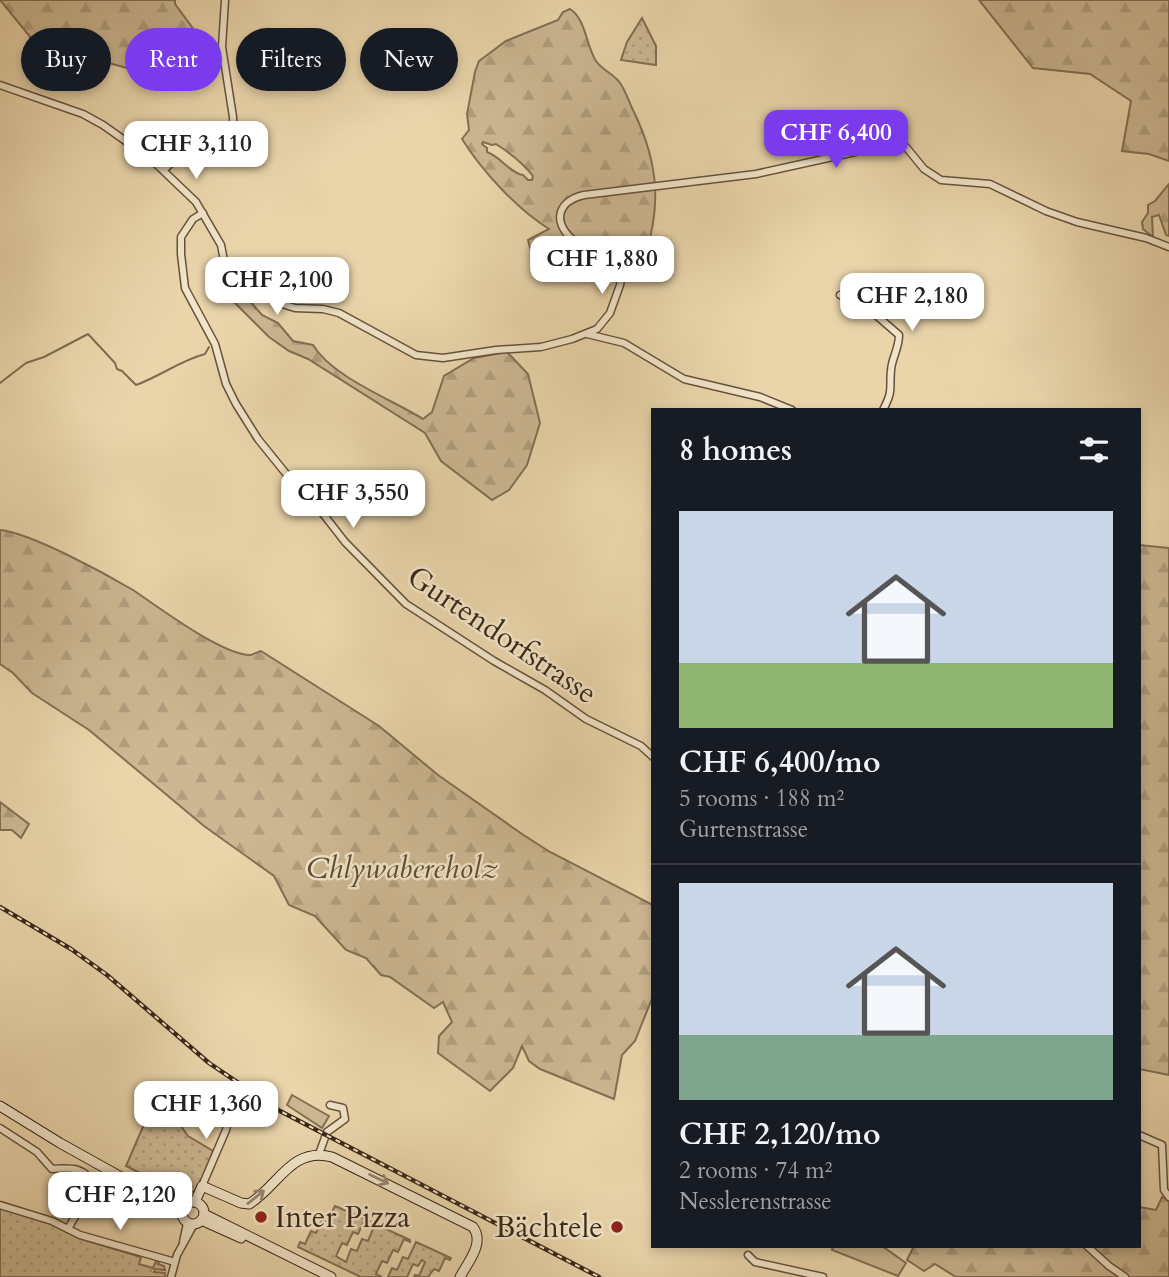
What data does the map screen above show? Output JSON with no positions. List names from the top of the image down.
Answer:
{
  "streets": {
    "street": ["Gurtendorfstrasse"]
  },
  "parks": ["Chlywabereholz"],
  "places": ["Inter Pizza", "Bächtele"],
  "page": {
    "chip": [
      "Buy",
      "Rent",
      "Filters",
      "New"
    ],
    "price": [
      "CHF 6,400",
      "CHF 3,110",
      "CHF 1,880",
      "CHF 2,100",
      "CHF 2,180",
      "CHF 3,550",
      "CHF 1,360",
      "CHF 2,120"
    ],
    "heading": "8 homes",
    "list": [
      {
        "name": "CHF 6,400/mo",
        "note": "5 rooms · 188 m² · Gurtenstrasse"
      },
      {
        "name": "CHF 2,120/mo",
        "note": "2 rooms · 74 m² · Nesslerenstrasse"
      }
    ]
  }
}
